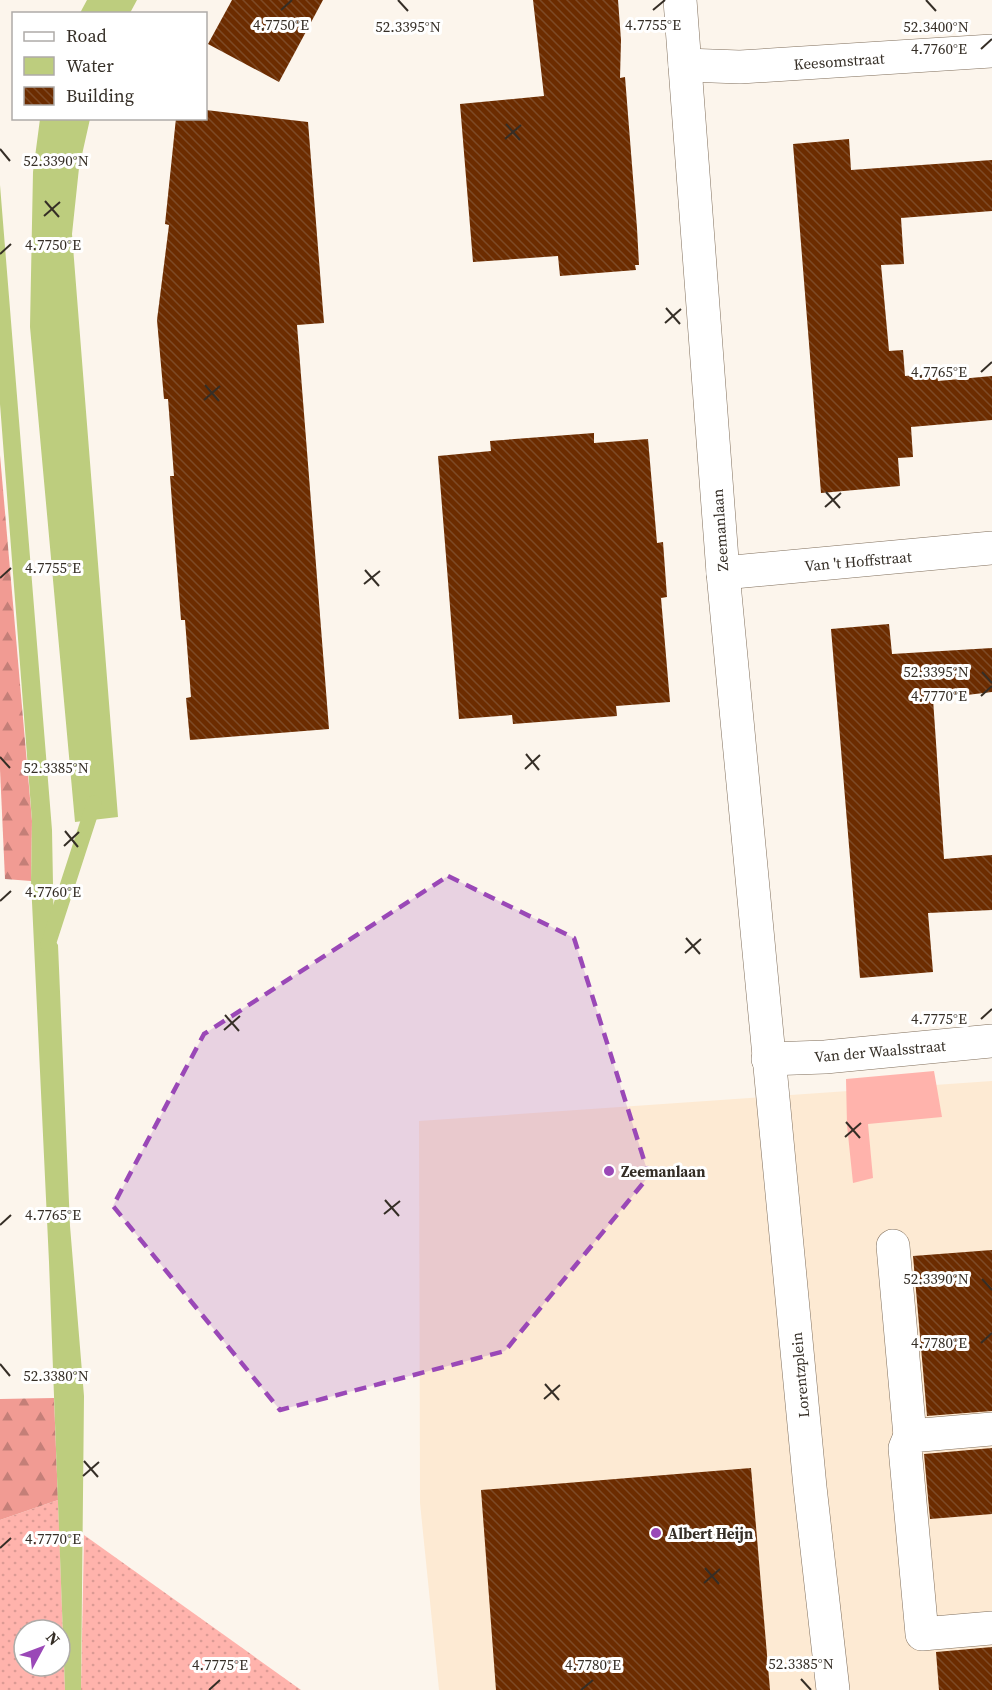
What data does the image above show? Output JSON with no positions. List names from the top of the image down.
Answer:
{
  "streets": {
    "street": [
      "Keesomstraat",
      "Zeemanlaan",
      "Van 't Hoffstraat",
      "Van der Waalsstraat",
      "Lorentzplein"
    ]
  },
  "crossings": [
    ["Keesomstraat", "Zeemanlaan"],
    ["Zeemanlaan", "Van 't Hoffstraat"],
    ["Zeemanlaan", "Van der Waalsstraat"],
    ["Zeemanlaan", "Lorentzplein"],
    ["Van der Waalsstraat", "Lorentzplein"]
  ],
  "places": ["Zeemanlaan", "Albert Heijn"],
  "legend": ["Road", "Water", "Building"],
  "north": "top right",
  "coordinates": [
    "4.7750°E",
    "4.7755°E",
    "52.3400°N",
    "52.3395°N",
    "4.7760°E",
    "52.3390°N",
    "4.7765°E",
    "4.7770°E",
    "52.3385°N",
    "4.7775°E",
    "4.7780°E",
    "52.3380°N"
  ]
}
